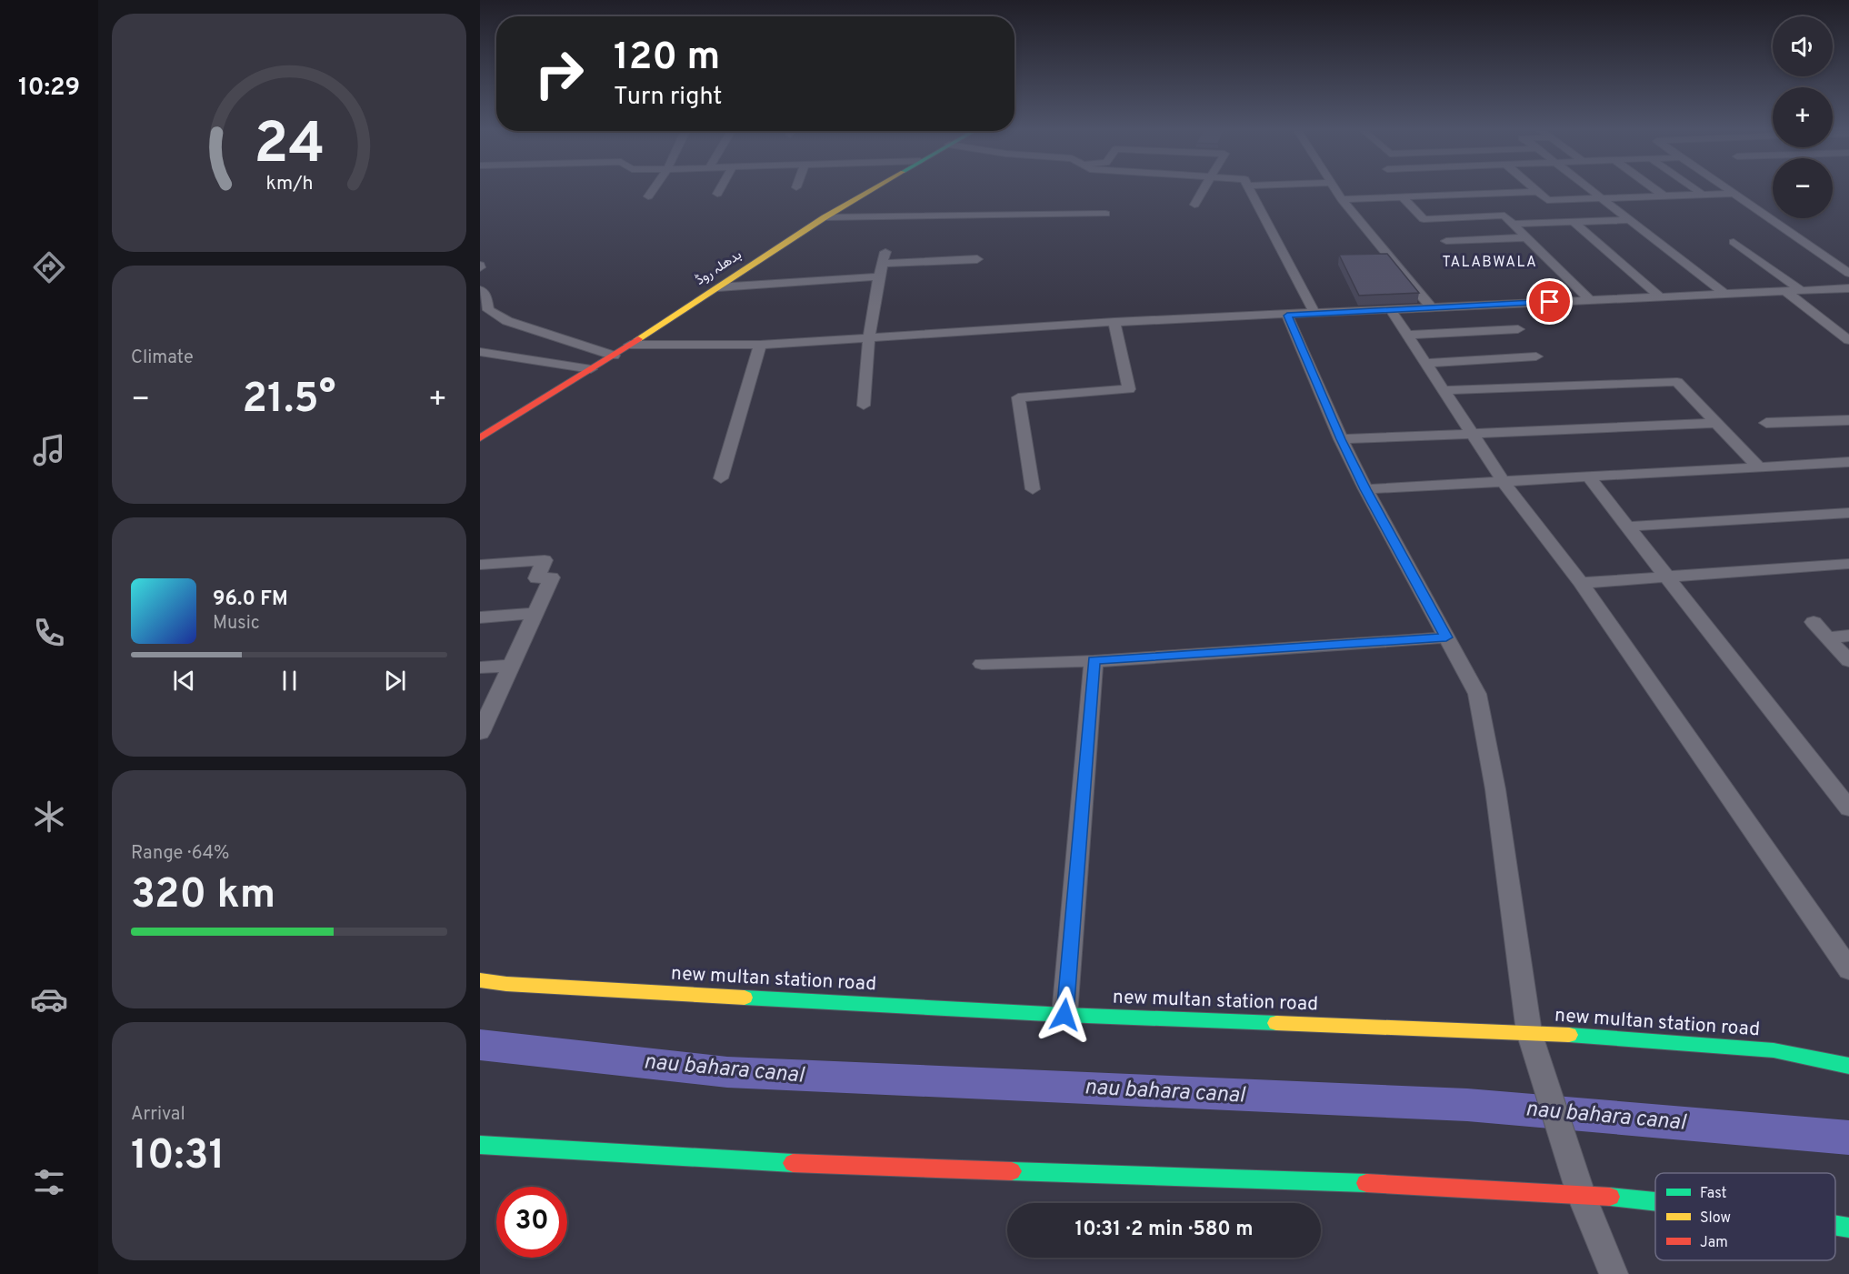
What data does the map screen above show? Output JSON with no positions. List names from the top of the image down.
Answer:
{
  "streets": {
    "street": ["بدھلہ روڈ", "new multan station road"]
  },
  "districts": ["TALABWALA"],
  "water": ["nau bahara canal"],
  "legend": ["Fast", "Slow", "Jam"],
  "page": {
    "tabs": "10:29",
    "map_buttons": ["+", "−"],
    "turn": ["120 m", "Turn right"],
    "tile": [
      "Climate",
      ["Range · 64%", "320 km"],
      ["Arrival", "10:31"]
    ],
    "heat": ["−", "21.5°", "+"],
    "song": ["96.0 FM", "Music"],
    "limit": "30",
    "trip": "10:31 · 2 min · 580 m",
    "gauge": ["24", "km/h"]
  }
}
